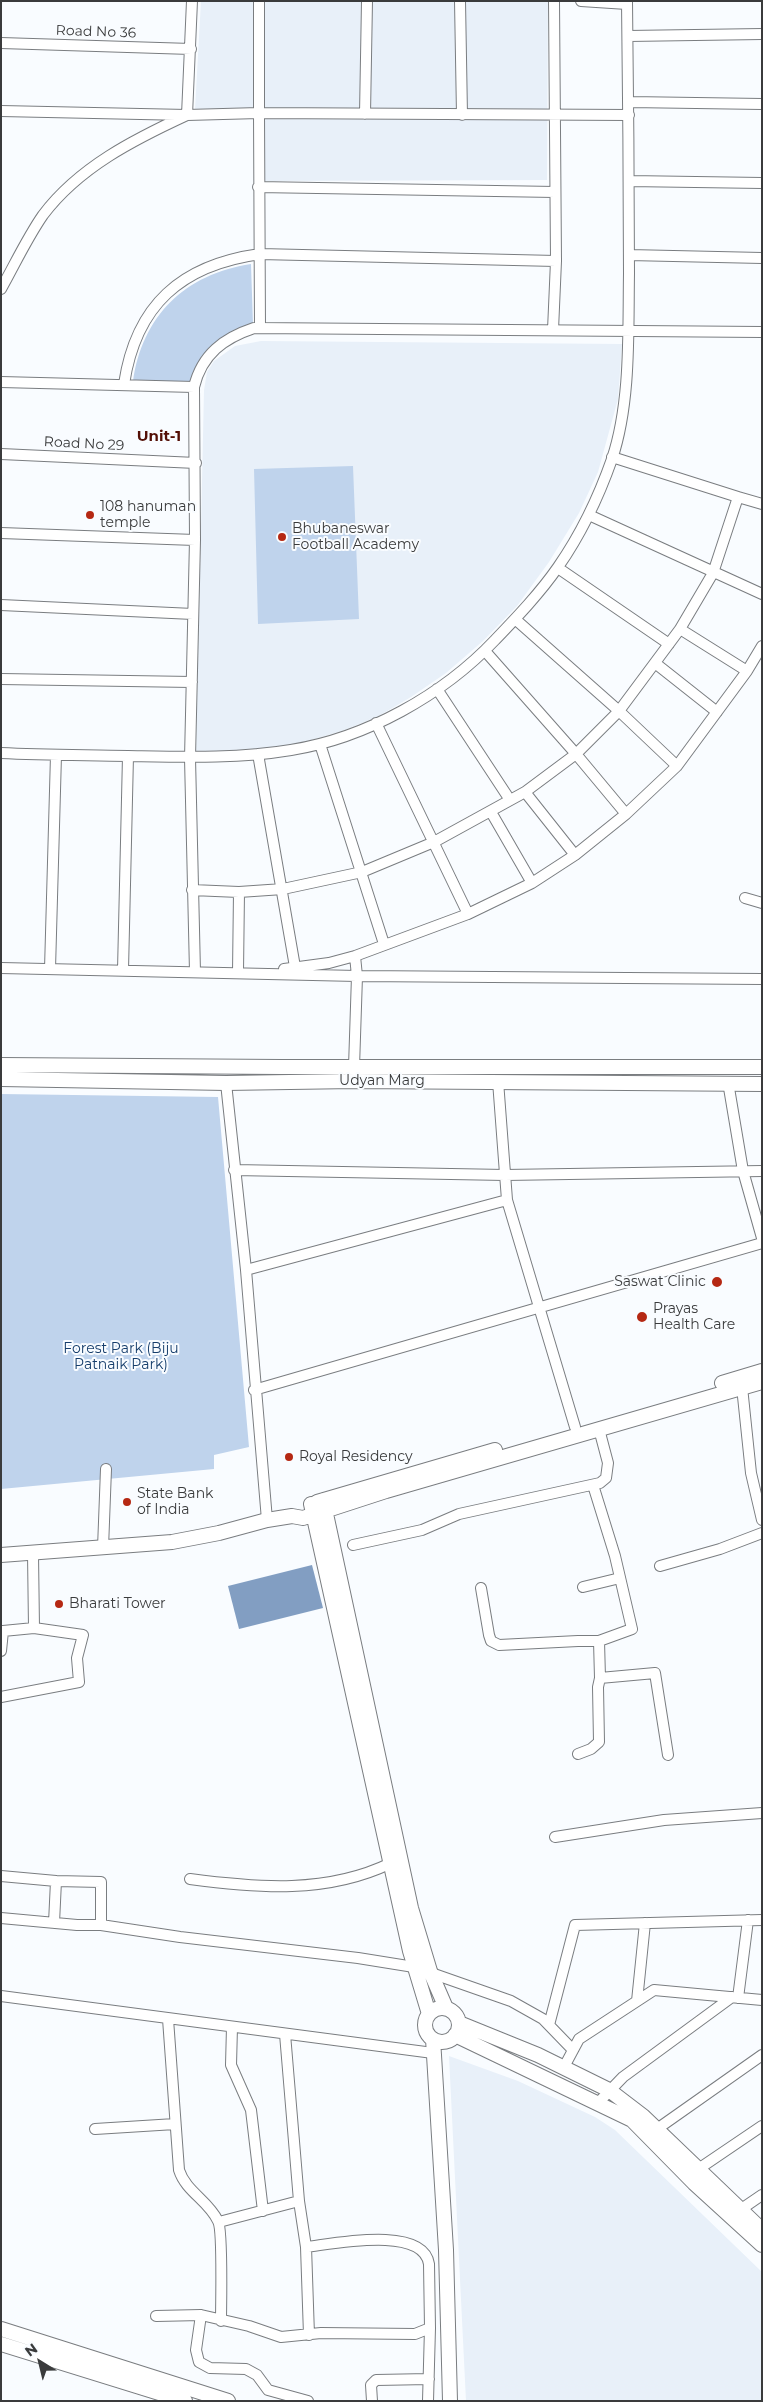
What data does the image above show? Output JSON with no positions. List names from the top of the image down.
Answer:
{
  "streets": {
    "street": ["Road No 36", "Road No 29", "Udyan Marg"]
  },
  "districts": ["Unit-1"],
  "parks": ["Forest Park (Biju Patnaik Park)"],
  "places": [
    "108 hanuman temple",
    "Bhubaneswar Football Academy",
    "Saswat Clinic",
    "Prayas Health Care",
    "Royal Residency",
    "State Bank of India",
    "Bharati Tower"
  ],
  "north": "top left"
}
